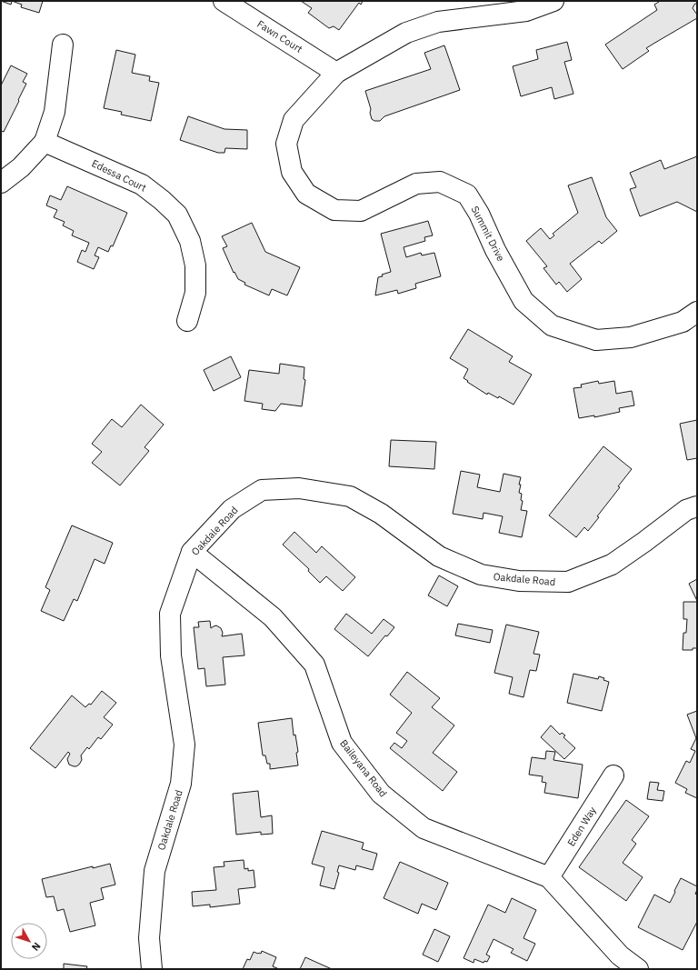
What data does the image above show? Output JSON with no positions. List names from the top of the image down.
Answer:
{
  "streets": {
    "street": [
      "Fawn Court",
      "Edessa Court",
      "Summit Drive",
      "Oakdale Road",
      "Baileyana Road",
      "Eden Way"
    ]
  },
  "crossings": [
    ["Fawn Court", "Summit Drive"],
    ["Oakdale Road", "Baileyana Road"],
    ["Baileyana Road", "Eden Way"]
  ],
  "north": "bottom right"
}
